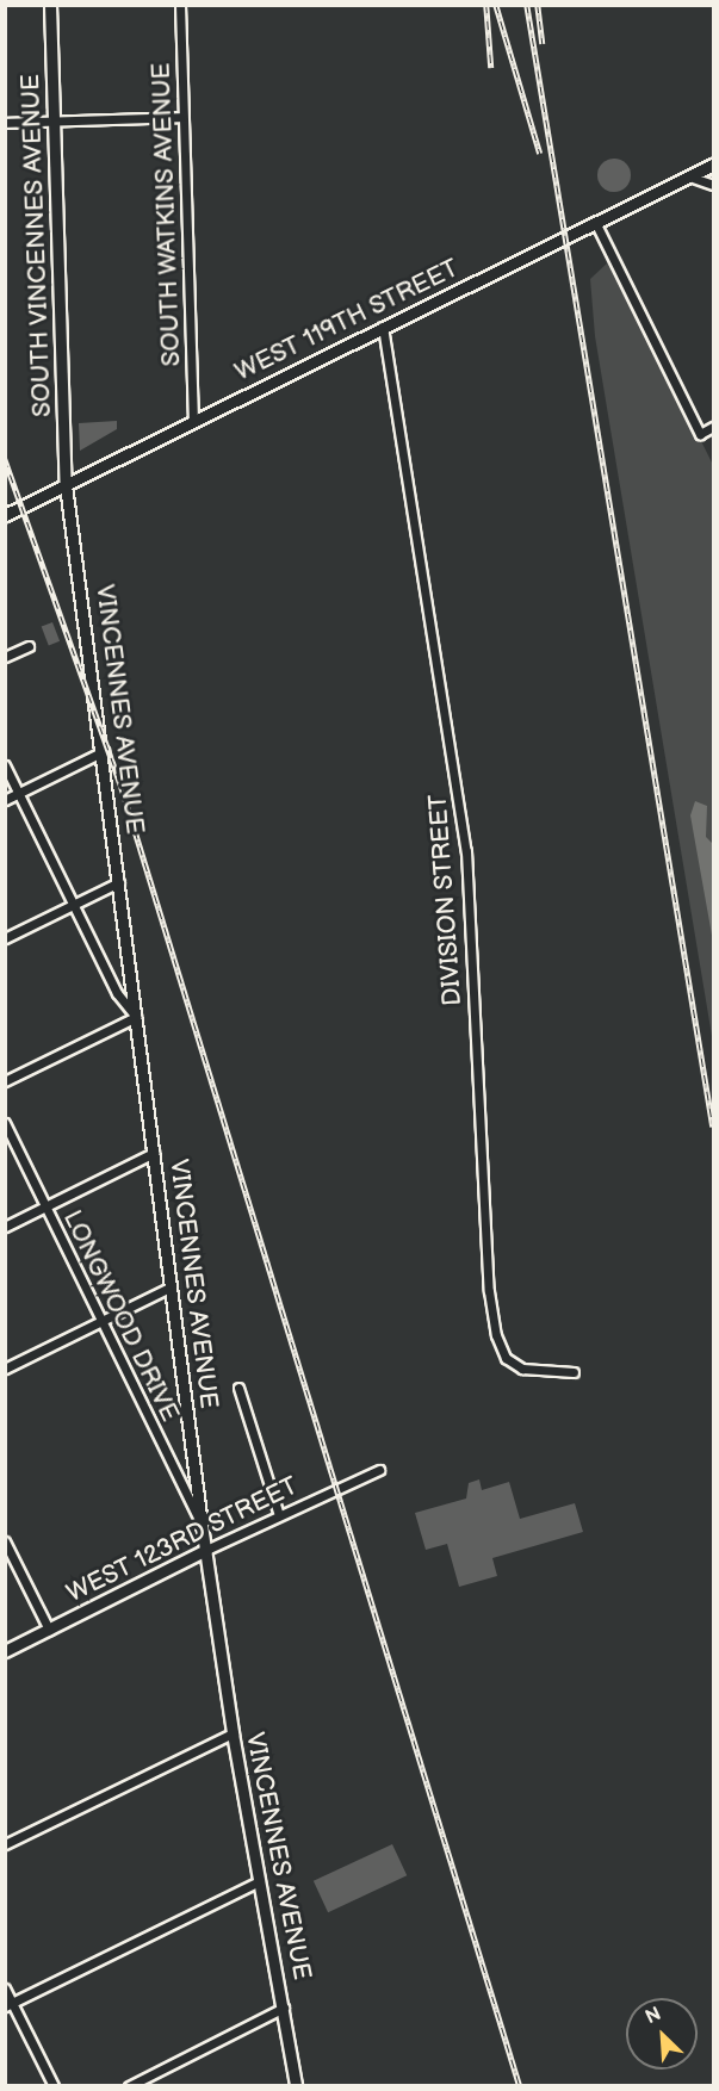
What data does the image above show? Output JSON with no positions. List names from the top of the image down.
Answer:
{
  "streets": {
    "main road": [
      "SOUTH VINCENNES AVENUE",
      "WEST 119TH STREET",
      "VINCENNES AVENUE",
      "WEST 123RD STREET"
    ],
    "street": ["SOUTH WATKINS AVENUE", "DIVISION STREET", "LONGWOOD DRIVE"]
  },
  "crossings": [
    ["SOUTH WATKINS AVENUE", "WEST 119TH STREET"],
    ["SOUTH VINCENNES AVENUE", "WEST 119TH STREET"],
    ["SOUTH VINCENNES AVENUE", "VINCENNES AVENUE"],
    ["WEST 119TH STREET", "VINCENNES AVENUE"],
    ["WEST 119TH STREET", "DIVISION STREET"],
    ["VINCENNES AVENUE", "LONGWOOD DRIVE"],
    ["VINCENNES AVENUE", "WEST 123RD STREET"]
  ],
  "north": "top left"
}
